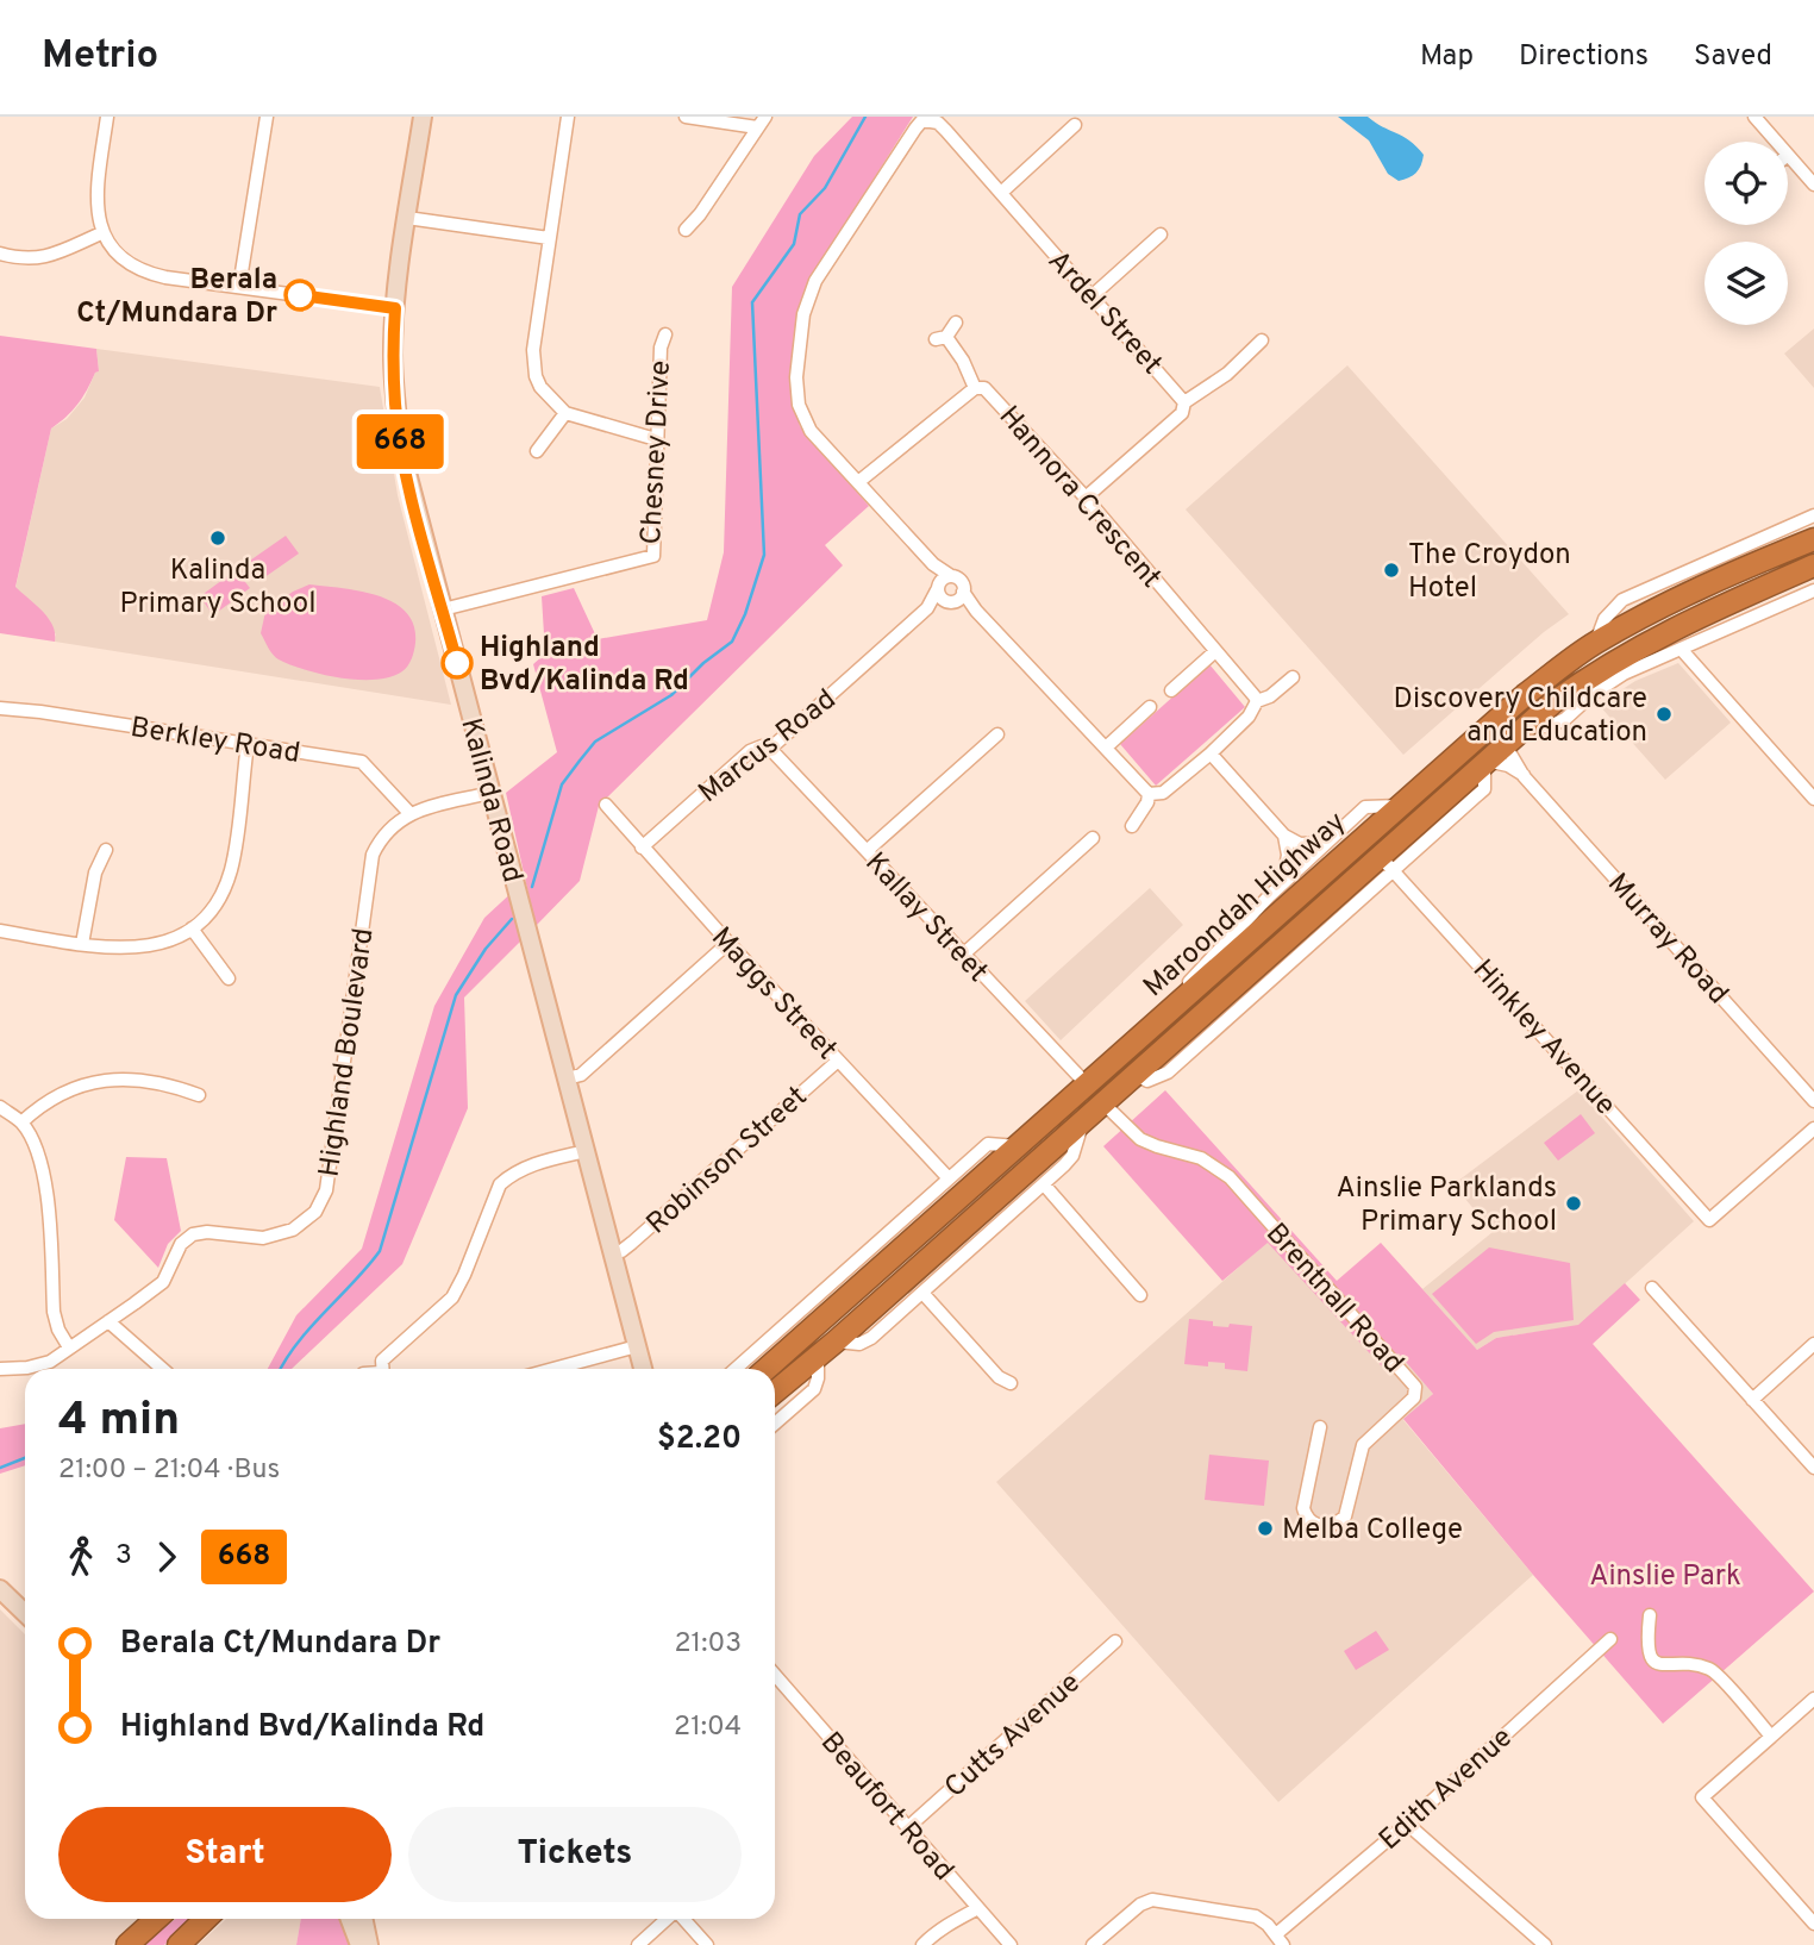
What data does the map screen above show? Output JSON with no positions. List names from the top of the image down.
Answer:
{
  "streets": {
    "highway": ["Maroondah Highway"],
    "street": [
      "Ardel Street",
      "Chesney Drive",
      "Hannora Crescent",
      "Berkley Road",
      "Marcus Road",
      "Kalinda Road",
      "Kallay Street",
      "Murray Road",
      "Maggs Street",
      "Hinkley Avenue",
      "Highland Boulevard",
      "Robinson Street",
      "Brentnall Road",
      "Cutts Avenue",
      "Edith Avenue",
      "Beaufort Road"
    ]
  },
  "crossings": [
    ["Ardel Street", "Hannora Crescent"],
    ["Chesney Drive", "Kalinda Road"],
    ["Berkley Road", "Highland Boulevard"],
    ["Marcus Road", "Kallay Street"],
    ["Marcus Road", "Maggs Street"],
    ["Kalinda Road", "Highland Boulevard"],
    ["Kalinda Road", "Robinson Street"],
    ["Maroondah Highway", "Kallay Street"],
    ["Maroondah Highway", "Murray Road"],
    ["Maroondah Highway", "Hinkley Avenue"],
    ["Maroondah Highway", "Brentnall Road"],
    ["Maggs Street", "Robinson Street"],
    ["Cutts Avenue", "Beaufort Road"]
  ],
  "parks": ["Ainslie Park"],
  "places": [
    "Berala Ct/Mundara Dr",
    "Kalinda Primary School",
    "The Croydon Hotel",
    "Highland Bvd/Kalinda Rd",
    "Discovery Childcare and Education",
    "Ainslie Parklands Primary School",
    "Melba College"
  ],
  "lines": ["bus line 668"],
  "page": {
    "header": "Metrio",
    "nav": ["Map", "Directions", "Saved"],
    "on_map": "668",
    "heading": ["4 min", "21:00 – 21:04 · Bus", "$2.20"],
    "legs": ["3", "668"],
    "list": [
      {
        "name": "Berala Ct/Mundara Dr",
        "value": "21:03"
      },
      {
        "name": "Highland Bvd/Kalinda Rd",
        "value": "21:04"
      }
    ],
    "buttons": ["Start", "Tickets"]
  }
}
